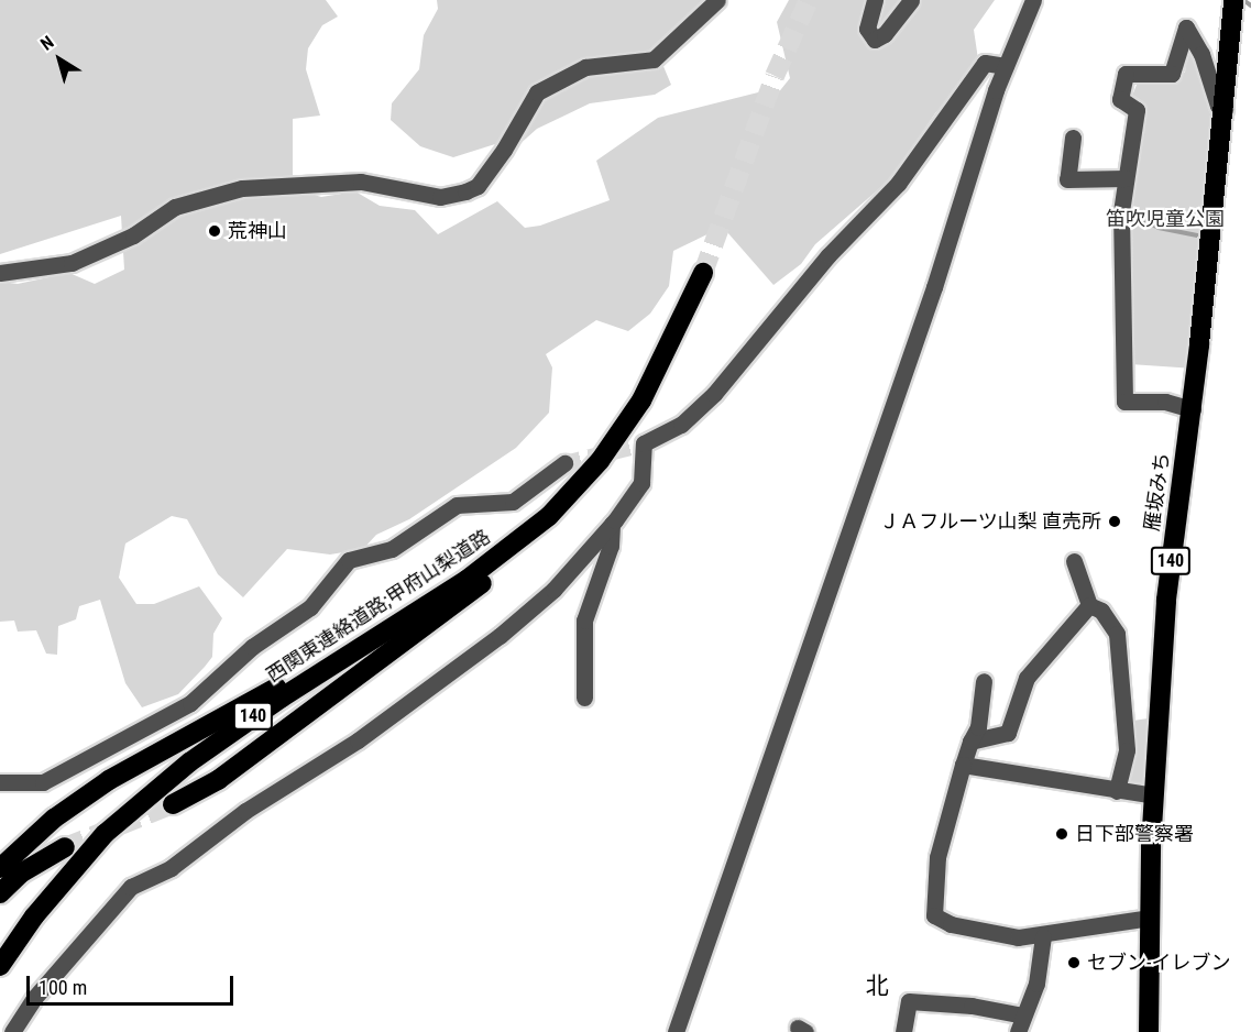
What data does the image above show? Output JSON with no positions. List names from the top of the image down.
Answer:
{
  "streets": {
    "highway": ["雁坂みち", "140", "西関東連絡道路;甲府山梨道路"]
  },
  "districts": ["北"],
  "parks": ["笛吹児童公園"],
  "places": [
    "荒神山",
    "ＪＡフルーツ山梨 直売所",
    "日下部警察署",
    "セブン-イレブン"
  ],
  "scale_bar": "100 m",
  "north": "top left"
}
